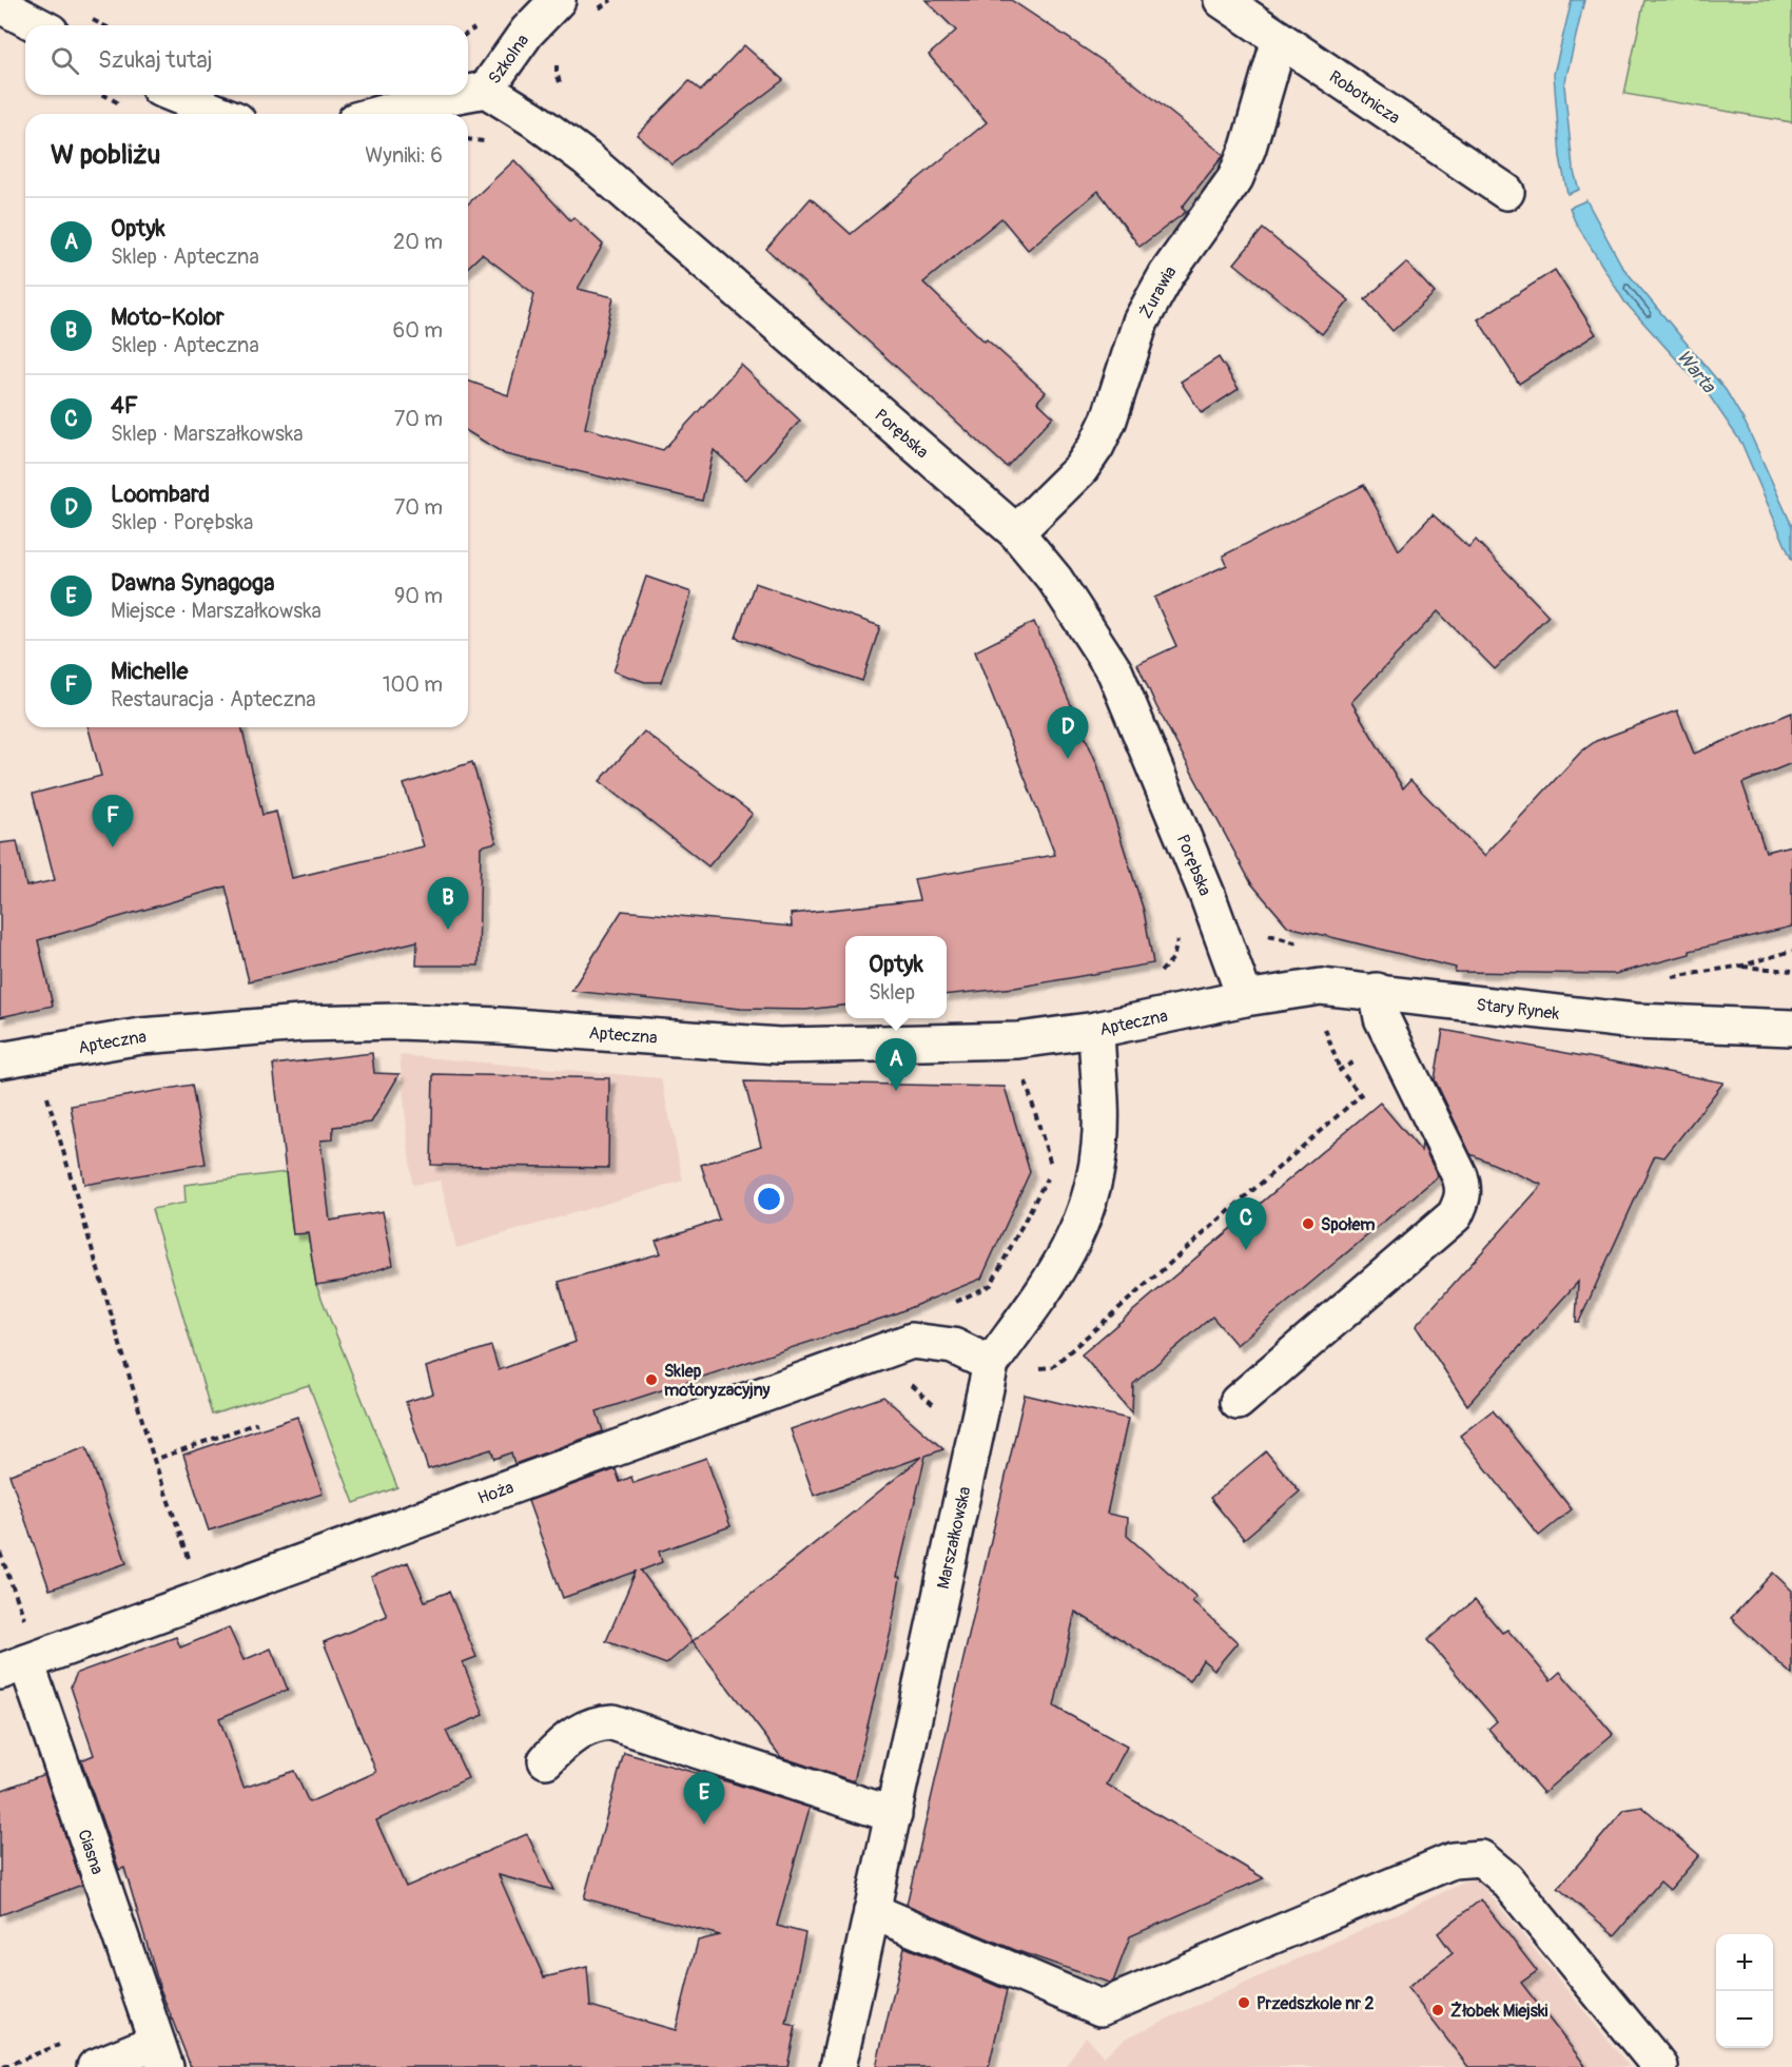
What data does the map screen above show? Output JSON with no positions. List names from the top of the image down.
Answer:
{
  "streets": {
    "street": [
      "Szkolna",
      "Robotnicza",
      "Żurawia",
      "Porębska",
      "Stary Rynek",
      "Apteczna",
      "Hoża",
      "Marszałkowska",
      "Ciasna"
    ]
  },
  "crossings": [
    ["Szkolna", "Porębska"],
    ["Robotnicza", "Żurawia"],
    ["Żurawia", "Porębska"],
    ["Porębska", "Stary Rynek"],
    ["Porębska", "Apteczna"],
    ["Stary Rynek", "Apteczna"],
    ["Apteczna", "Marszałkowska"],
    ["Hoża", "Marszałkowska"],
    ["Hoża", "Ciasna"]
  ],
  "water": ["Warta"],
  "places": [
    "Społem",
    "Sklep motoryzacyjny",
    "Przedszkole nr 2",
    "Żłobek Miejski"
  ],
  "page": {
    "search": "Szukaj tutaj",
    "heading": ["W pobliżu", "Wyniki: 6"],
    "list": [
      {
        "mark": "A",
        "name": "Optyk",
        "note": "Sklep · Apteczna",
        "value": "20 m"
      },
      {
        "mark": "B",
        "name": "Moto-Kolor",
        "note": "Sklep · Apteczna",
        "value": "60 m"
      },
      {
        "mark": "C",
        "name": "4F",
        "note": "Sklep · Marszałkowska",
        "value": "70 m"
      },
      {
        "mark": "D",
        "name": "Loombard",
        "note": "Sklep · Porębska",
        "value": "70 m"
      },
      {
        "mark": "E",
        "name": "Dawna Synagoga",
        "note": "Miejsce · Marszałkowska",
        "value": "90 m"
      },
      {
        "mark": "F",
        "name": "Michelle",
        "note": "Restauracja · Apteczna",
        "value": "100 m"
      }
    ],
    "pins": [
      "D",
      "F",
      "B",
      "A",
      "C",
      "E"
    ],
    "popup": ["Optyk", "Sklep"],
    "map_buttons": ["+", "−"]
  }
}
